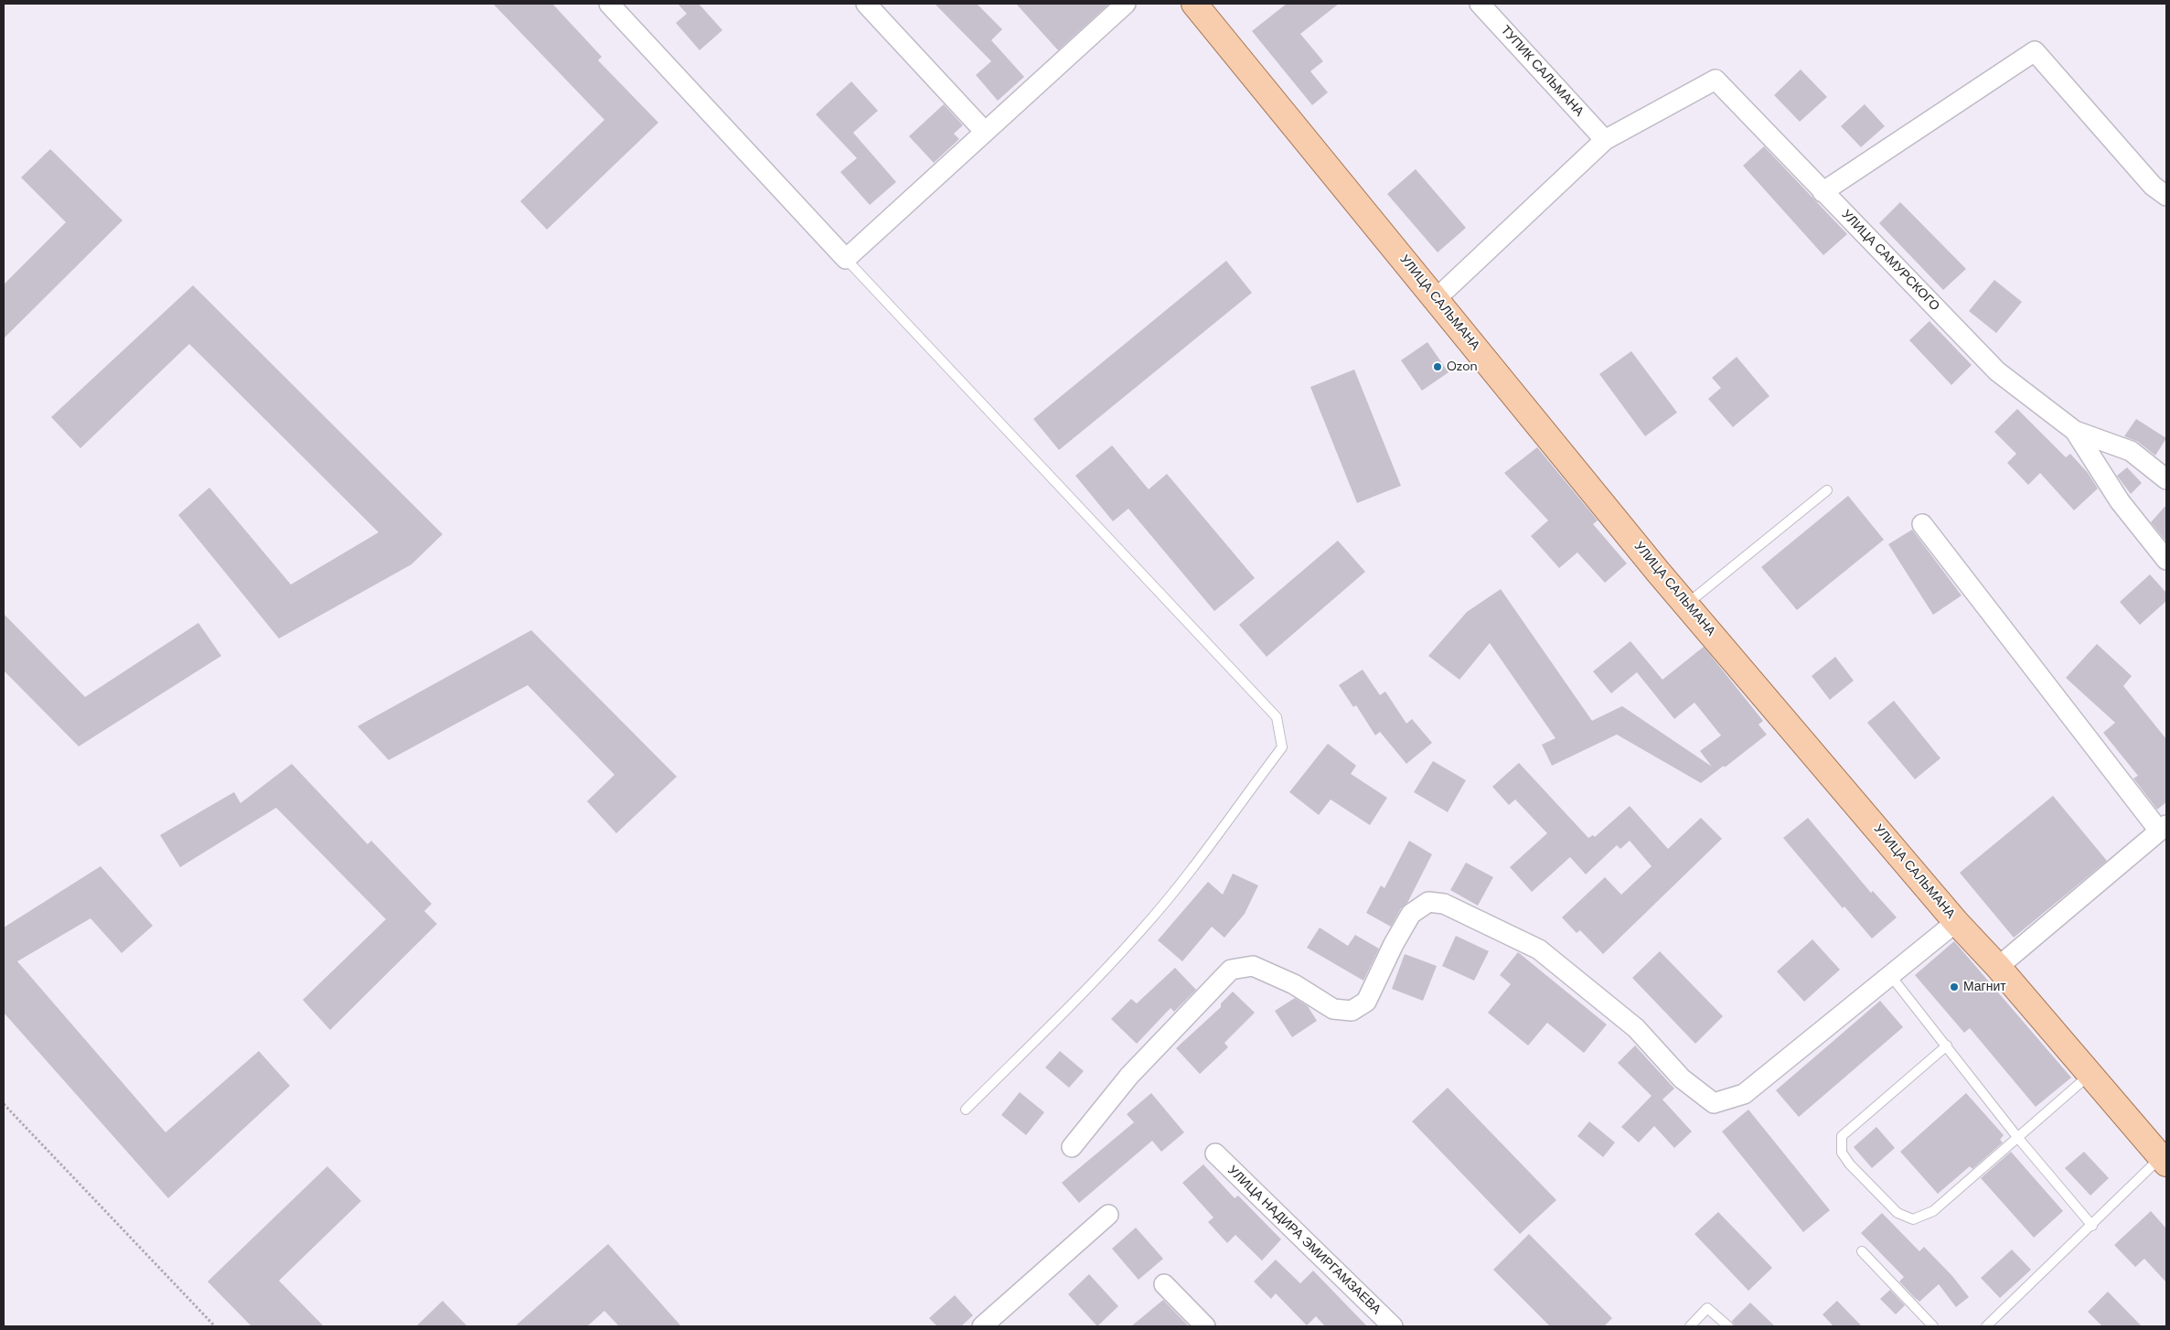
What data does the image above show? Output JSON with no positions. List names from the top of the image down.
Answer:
{
  "streets": {
    "main road": ["УЛИЦА САЛЬМАНА"],
    "street": ["ТУПИК САЛЬМАНА", "УЛИЦА САМУРСКОГО", "УЛИЦА НАДИРА ЭМИРГАМЗАЕВА"]
  },
  "crossings": [
    ["ТУПИК САЛЬМАНА", "УЛИЦА САМУРСКОГО"]
  ],
  "places": ["Ozon", "Магнит"]
}
